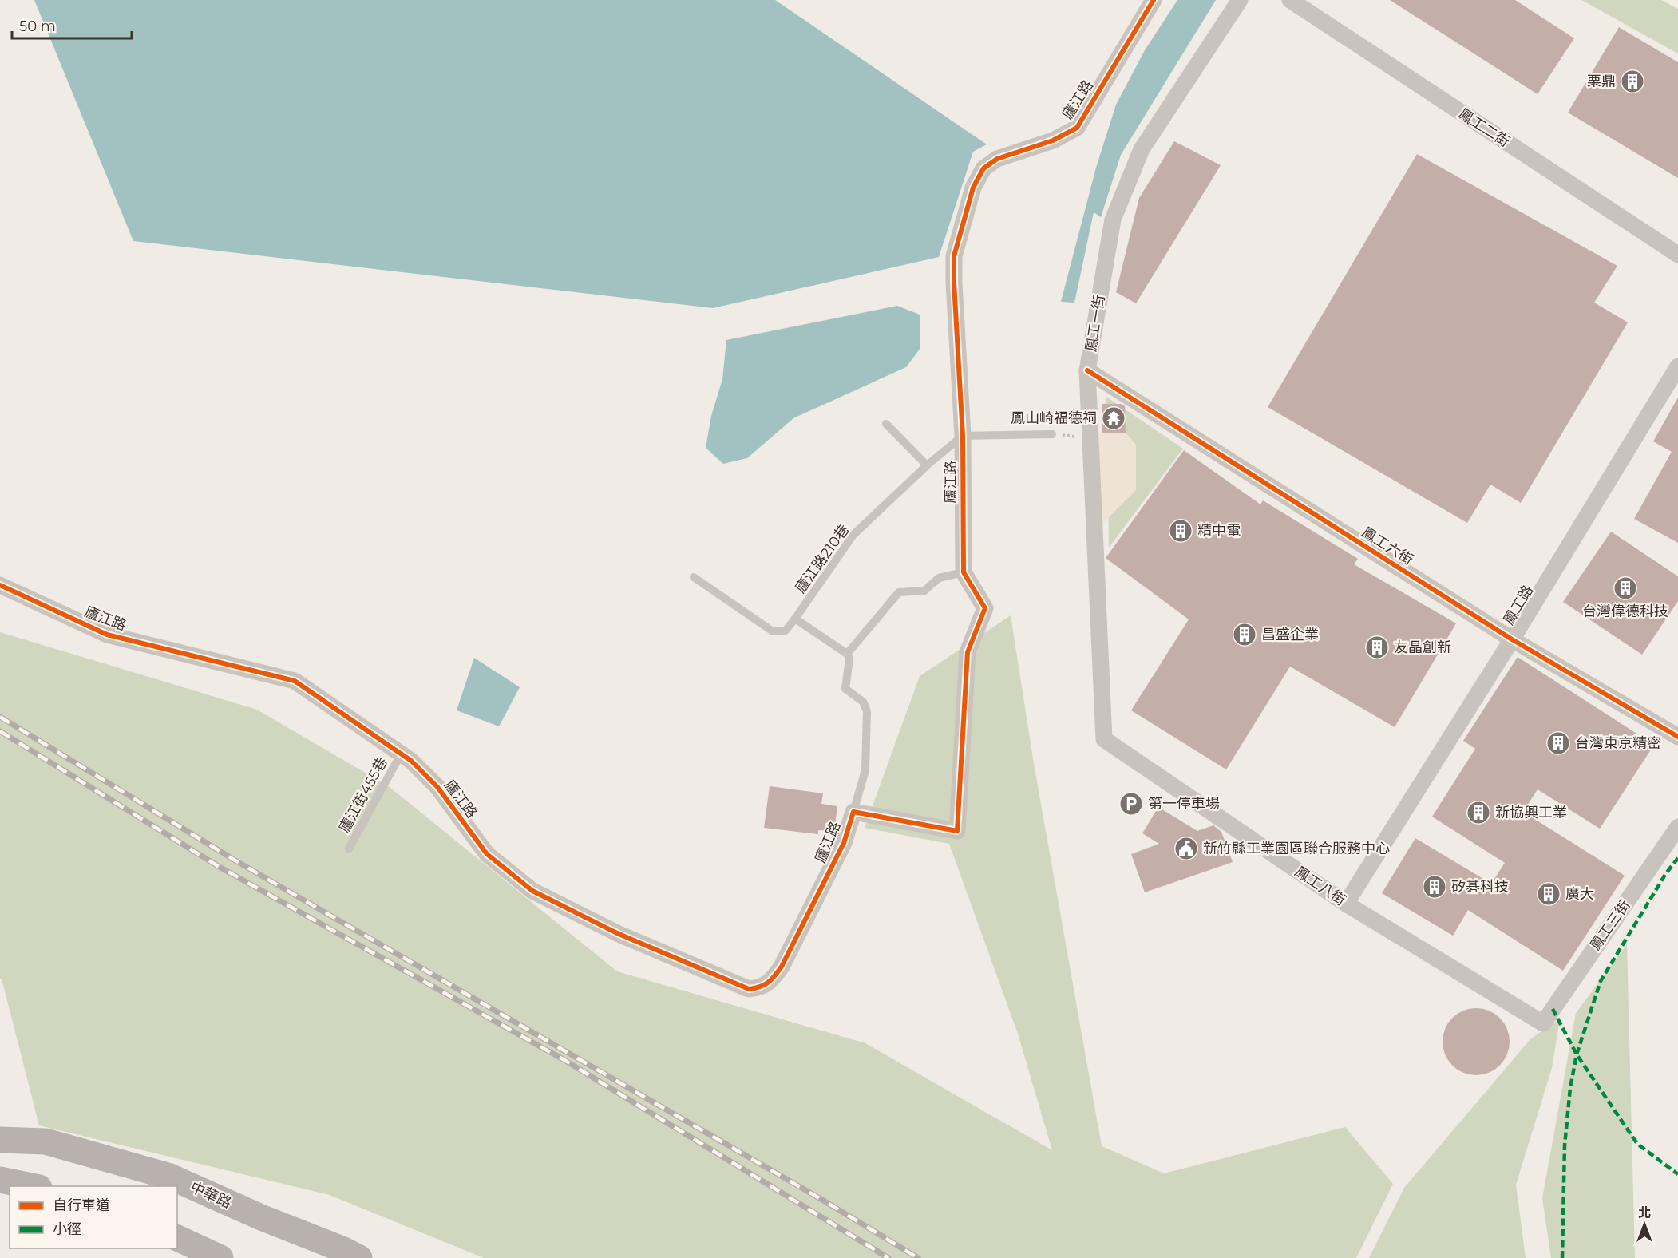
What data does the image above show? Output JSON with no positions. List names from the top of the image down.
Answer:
{
  "streets": {
    "main road": ["中華路"],
    "street": [
      "廬江路",
      "鳳工二街",
      "鳳工一街",
      "鳳工六街",
      "鳳工路",
      "鳳工八街",
      "鳳工三街"
    ],
    "lane": ["廬江路210巷", "廬江街455巷"]
  },
  "crossings": [
    ["廬江路", "廬江路210巷"],
    ["廬江路", "廬江街455巷"],
    ["鳳工一街", "鳳工六街"],
    ["鳳工一街", "鳳工八街"],
    ["鳳工六街", "鳳工路"],
    ["鳳工路", "鳳工八街"],
    ["鳳工八街", "鳳工三街"]
  ],
  "places": {
    "building": [
      "栗鼎",
      "精中電",
      "台灣偉德科技",
      "昌盛企業",
      "友晶創新",
      "台灣東京精密",
      "新協興工業",
      "矽碁科技",
      "廣大"
    ],
    "temple": ["鳳山崎福德祠"],
    "parking": ["第一停車場"],
    "public building": ["新竹縣工業園區聯合服務中心"]
  },
  "legend": ["自行車道", "小徑"],
  "scale_bar": "50 m",
  "north": "top"
}
